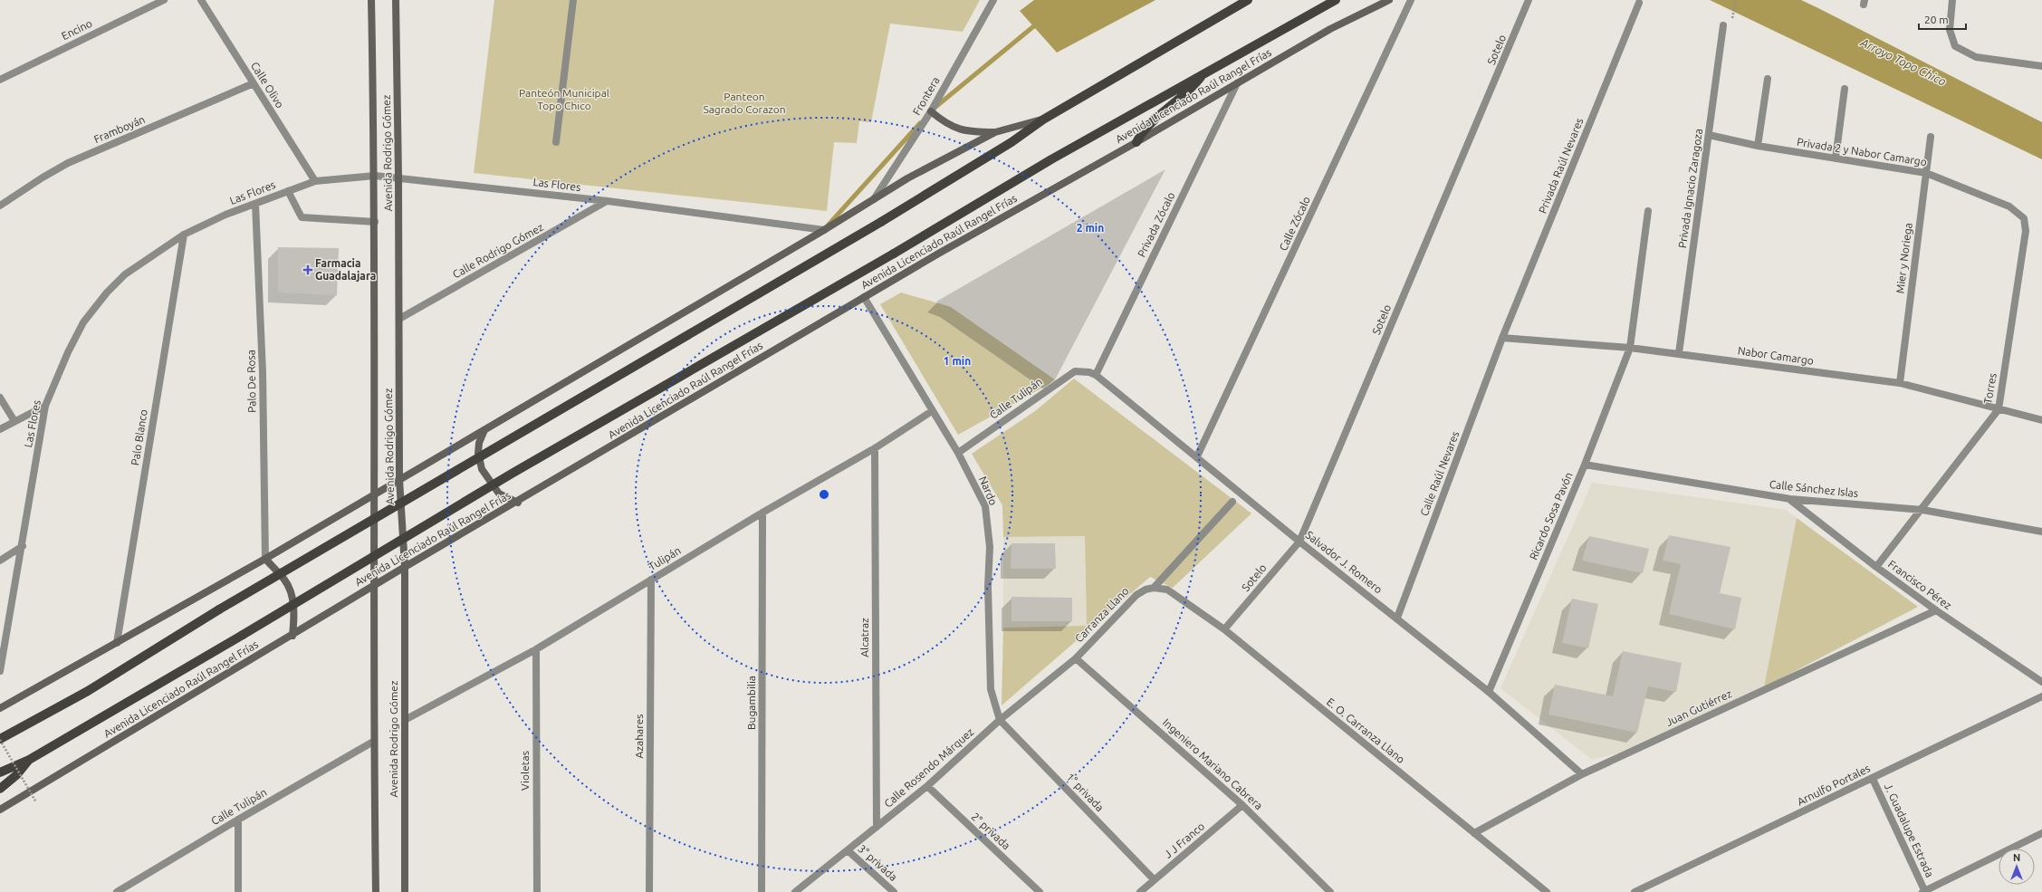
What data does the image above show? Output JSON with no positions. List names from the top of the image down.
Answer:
{
  "streets": {
    "street": [
      "Encino",
      "Sotelo",
      "Calle Olivo",
      "Frontera",
      "Avenida Licenciado Raúl Rangel Frías",
      "Framboyán",
      "Privada 2 y Nabor Camargo",
      "Avenida Rodrigo Gómez",
      "Privada Raúl Nevares",
      "Las Flores",
      "Privada Ignacio Zaragoza",
      "Calle Zócalo",
      "Privada Zócalo",
      "Calle Rodrigo Gómez",
      "Mier y Noriega",
      "Nabor Camargo",
      "Palo De Rosa",
      "Torres",
      "Calle Tulipán",
      "Palo Blanco",
      "Calle Raúl Nevares",
      "Calle Sánchez Islas",
      "Nardo",
      "Ricardo Sosa Pavón",
      "Tulipán",
      "Salvador J. Romero",
      "Francisco Pérez",
      "Carranza Llano",
      "Alcatraz",
      "Bugambilia",
      "Juan Gutiérrez",
      "E. O. Carranza Llano",
      "Azahares",
      "Ingeniero Mariano Cabrera",
      "Calle Rosendo Márquez",
      "Violetas",
      "Arnulfo Portales",
      "1° privada",
      "J. Guadalupe Estrada",
      "2° privada",
      "J J Franco",
      "3° privada"
    ]
  },
  "crossings": [
    ["Sotelo", "Salvador J. Romero"],
    ["Sotelo", "E. O. Carranza Llano"],
    ["Calle Olivo", "Framboyán"],
    ["Calle Olivo", "Las Flores"],
    ["Avenida Licenciado Raúl Rangel Frías", "Avenida Rodrigo Gómez"],
    ["Avenida Licenciado Raúl Rangel Frías", "Privada Zócalo"],
    ["Avenida Licenciado Raúl Rangel Frías", "Nardo"],
    ["Privada 2 y Nabor Camargo", "Privada Ignacio Zaragoza"],
    ["Privada 2 y Nabor Camargo", "Mier y Noriega"],
    ["Privada 2 y Nabor Camargo", "Torres"],
    ["Avenida Rodrigo Gómez", "Las Flores"],
    ["Avenida Rodrigo Gómez", "Calle Rodrigo Gómez"],
    ["Avenida Rodrigo Gómez", "Calle Tulipán"],
    ["Avenida Rodrigo Gómez", "Tulipán"],
    ["Privada Raúl Nevares", "Nabor Camargo"],
    ["Privada Raúl Nevares", "Calle Raúl Nevares"],
    ["Las Flores", "Calle Rodrigo Gómez"],
    ["Las Flores", "Palo De Rosa"],
    ["Las Flores", "Palo Blanco"],
    ["Privada Ignacio Zaragoza", "Nabor Camargo"],
    ["Calle Zócalo", "Salvador J. Romero"],
    ["Privada Zócalo", "Calle Tulipán"],
    ["Privada Zócalo", "Salvador J. Romero"],
    ["Mier y Noriega", "Nabor Camargo"],
    ["Nabor Camargo", "Torres"],
    ["Nabor Camargo", "Calle Raúl Nevares"],
    ["Nabor Camargo", "Ricardo Sosa Pavón"],
    ["Torres", "Calle Sánchez Islas"],
    ["Torres", "Francisco Pérez"],
    ["Calle Tulipán", "Nardo"],
    ["Calle Tulipán", "Salvador J. Romero"],
    ["Calle Raúl Nevares", "Salvador J. Romero"],
    ["Calle Sánchez Islas", "Ricardo Sosa Pavón"],
    ["Calle Sánchez Islas", "Francisco Pérez"],
    ["Nardo", "Tulipán"],
    ["Nardo", "Calle Rosendo Márquez"],
    ["Nardo", "1° privada"],
    ["Ricardo Sosa Pavón", "Salvador J. Romero"],
    ["Tulipán", "Alcatraz"],
    ["Tulipán", "Bugambilia"],
    ["Tulipán", "Azahares"],
    ["Tulipán", "Violetas"],
    ["Salvador J. Romero", "Juan Gutiérrez"],
    ["Francisco Pérez", "Juan Gutiérrez"],
    ["Carranza Llano", "E. O. Carranza Llano"],
    ["Carranza Llano", "Ingeniero Mariano Cabrera"],
    ["Carranza Llano", "Calle Rosendo Márquez"],
    ["Alcatraz", "Calle Rosendo Márquez"],
    ["Juan Gutiérrez", "E. O. Carranza Llano"],
    ["Ingeniero Mariano Cabrera", "Calle Rosendo Márquez"],
    ["Ingeniero Mariano Cabrera", "J J Franco"],
    ["Calle Rosendo Márquez", "1° privada"],
    ["Calle Rosendo Márquez", "2° privada"],
    ["Calle Rosendo Márquez", "3° privada"],
    ["Arnulfo Portales", "J. Guadalupe Estrada"],
    ["1° privada", "J J Franco"]
  ],
  "water": ["Arroyo Topo Chico"],
  "parks": ["Panteón Municipal Topo Chico", "Panteon Sagrado Corazon"],
  "places": {
    "health": ["Farmacia Guadalajara"]
  },
  "scale_bar": "20 m",
  "north": "top",
  "rings": ["2 min", "1 min"]
}
